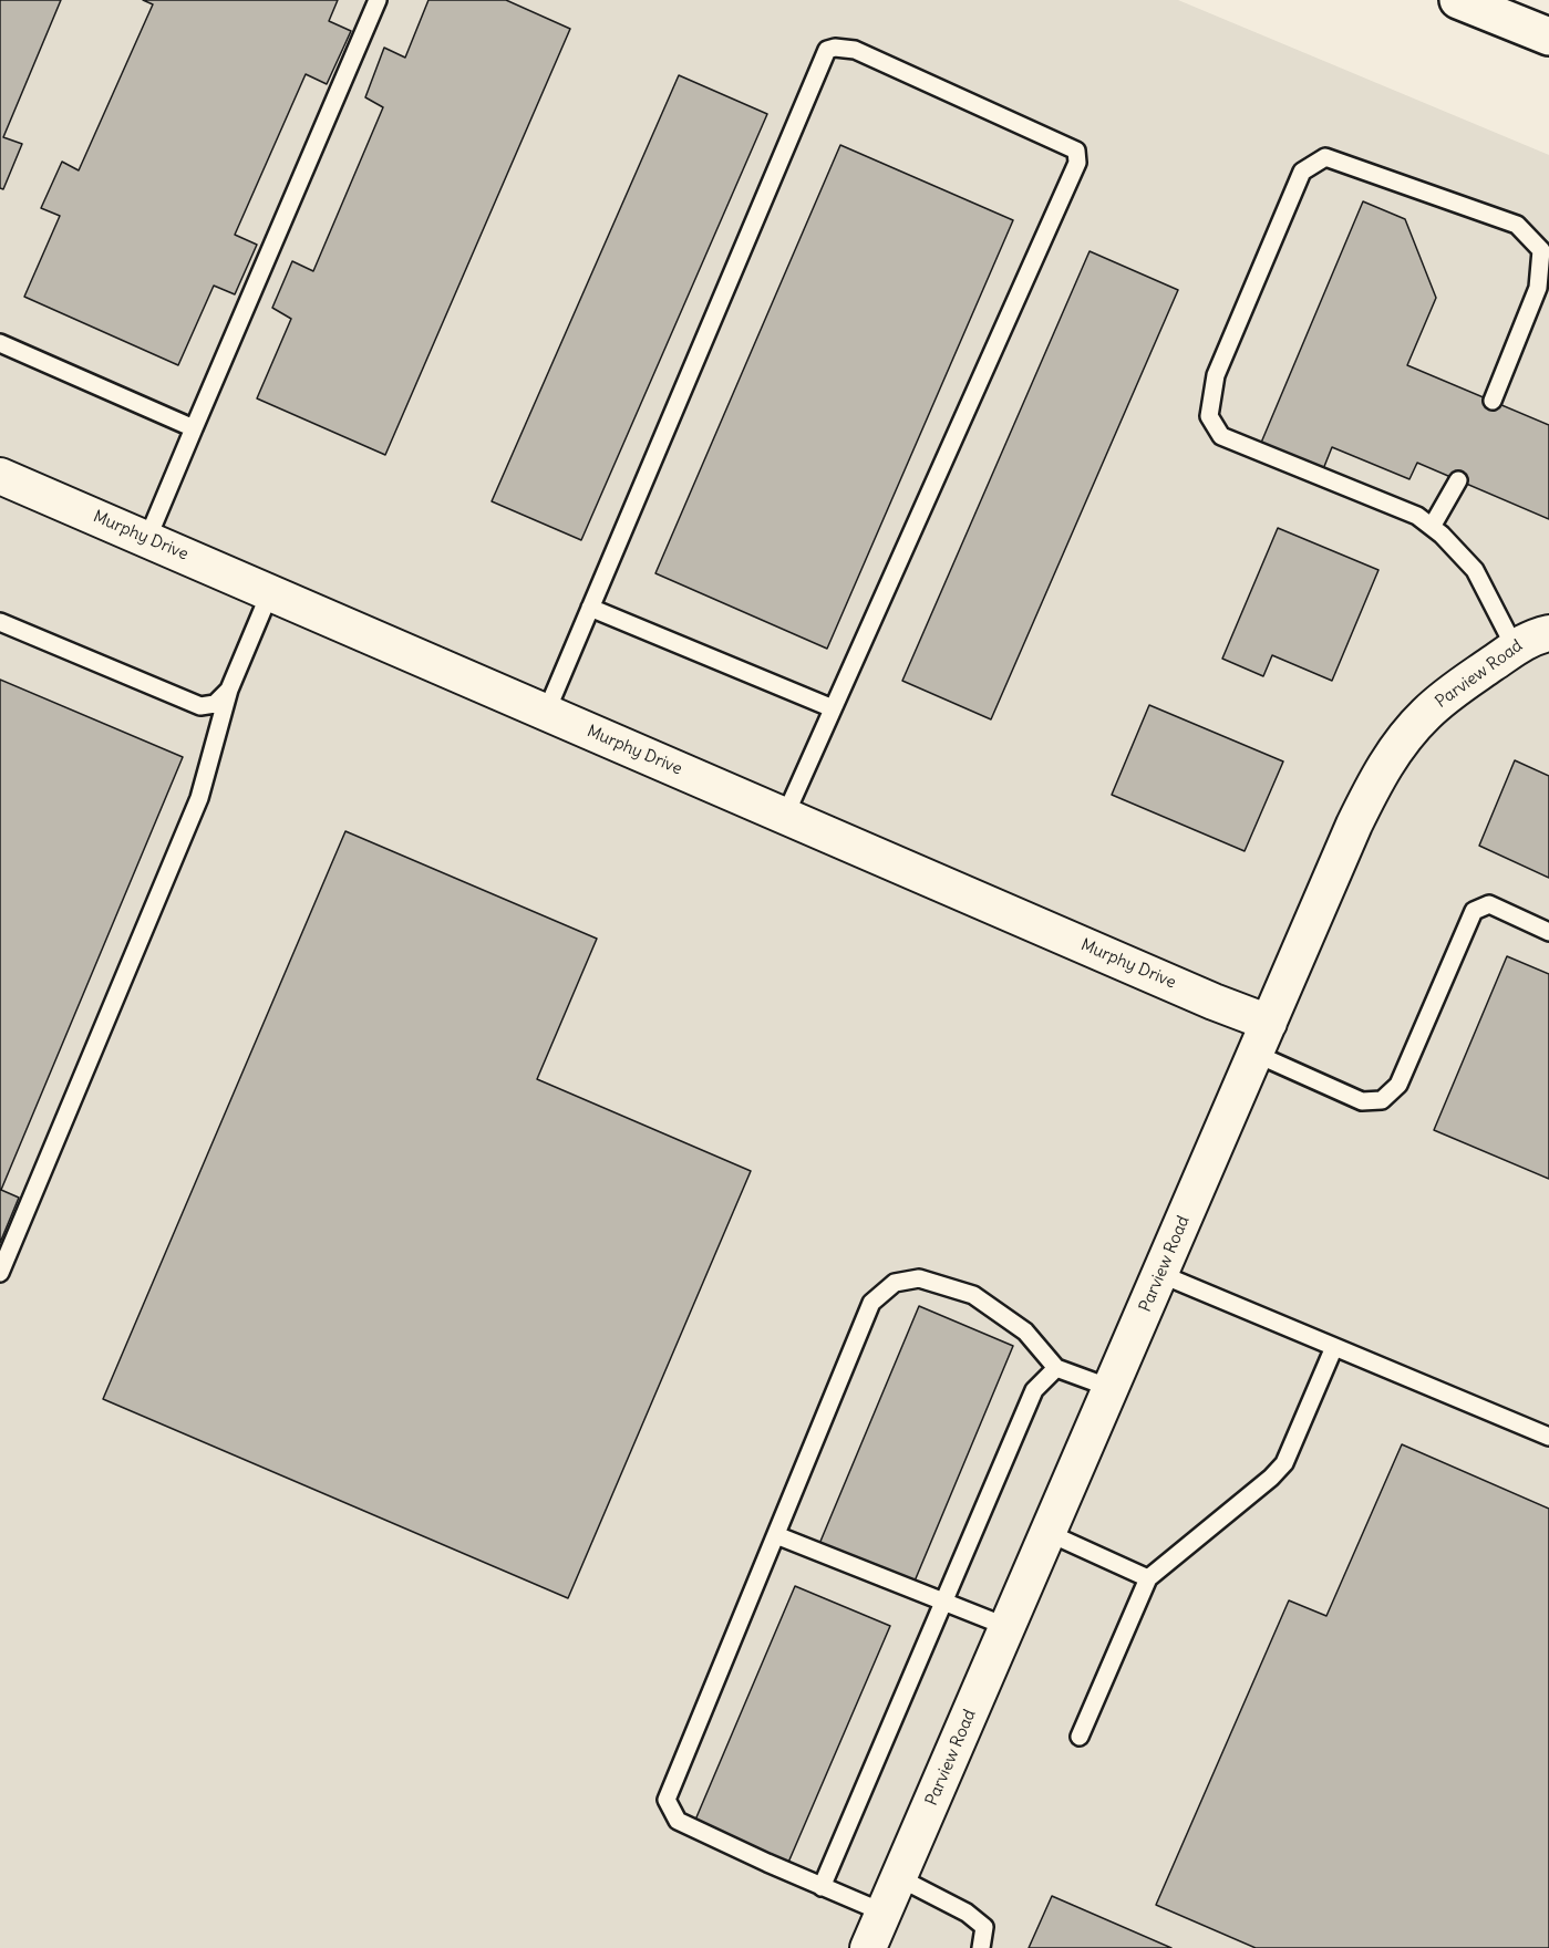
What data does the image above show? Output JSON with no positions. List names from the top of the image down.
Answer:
{
  "streets": {
    "street": ["Murphy Drive", "Parview Road"]
  },
  "crossings": [
    ["Murphy Drive", "Parview Road"]
  ]
}
